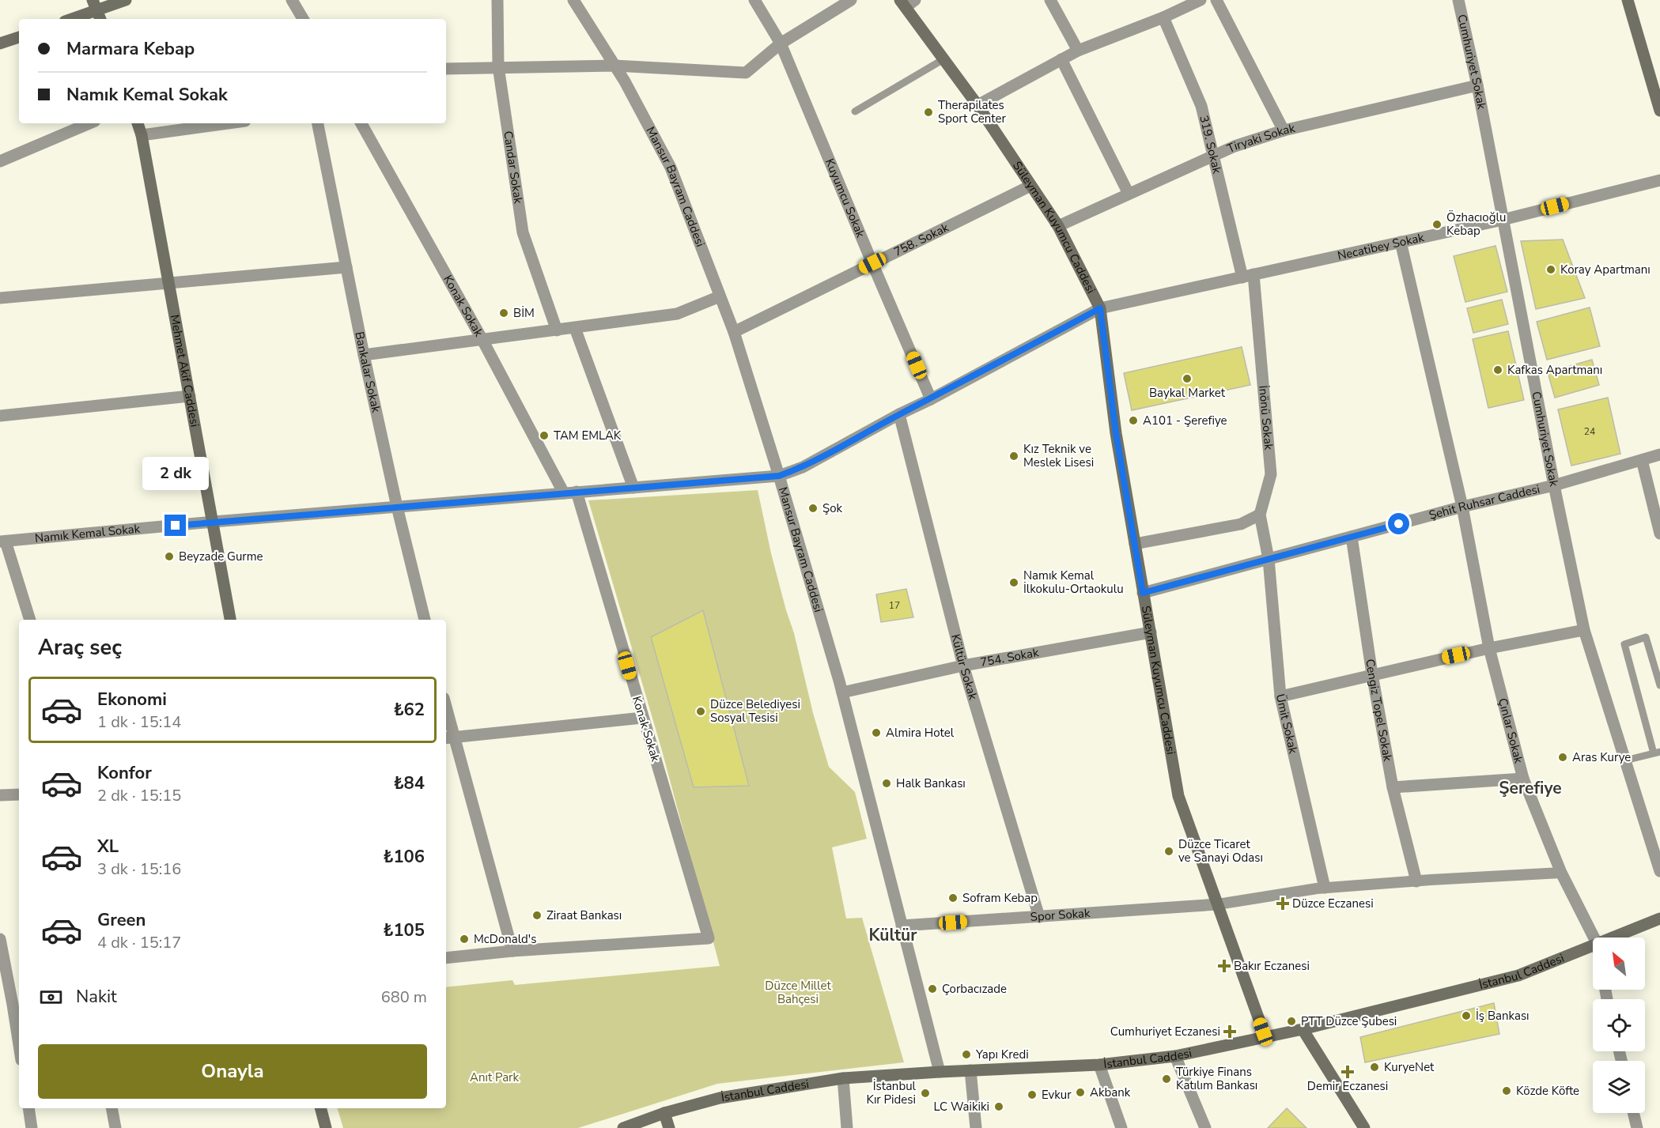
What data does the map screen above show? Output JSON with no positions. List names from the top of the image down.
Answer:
{
  "streets": {
    "main road": ["Süleyman Kuyumcu Caddesi", "Mehmet Akif Caddesi", "İstanbul Caddesi"],
    "street": [
      "Cumhuriyet Sokak",
      "Tiryaki Sokak",
      "319. Sokak",
      "Candar Sokak",
      "Mansur Bayram Caddesi",
      "Kuyumcu Sokak",
      "758. Sokak",
      "Necatibey Sokak",
      "Konak Sokak",
      "Bankalar Sokak",
      "İnönü Sokak",
      "Şehit Ruhsar Caddesi",
      "Namık Kemal Sokak",
      "754. Sokak",
      "Kültür Sokak",
      "Cengiz Topel Sokak",
      "Ümit Sokak",
      "Çınlar Sokak",
      "Spor Sokak"
    ]
  },
  "crossings": [
    ["Cumhuriyet Sokak", "Tiryaki Sokak"],
    ["Cumhuriyet Sokak", "Necatibey Sokak"],
    ["Cumhuriyet Sokak", "Şehit Ruhsar Caddesi"],
    ["Tiryaki Sokak", "319. Sokak"],
    ["Tiryaki Sokak", "Süleyman Kuyumcu Caddesi"],
    ["319. Sokak", "Necatibey Sokak"],
    ["319. Sokak", "İnönü Sokak"],
    ["Mansur Bayram Caddesi", "758. Sokak"],
    ["Mansur Bayram Caddesi", "Namık Kemal Sokak"],
    ["Mansur Bayram Caddesi", "754. Sokak"],
    ["Mansur Bayram Caddesi", "Spor Sokak"],
    ["Mansur Bayram Caddesi", "İstanbul Caddesi"],
    ["Kuyumcu Sokak", "758. Sokak"],
    ["Kuyumcu Sokak", "Namık Kemal Sokak"],
    ["Süleyman Kuyumcu Caddesi", "758. Sokak"],
    ["Süleyman Kuyumcu Caddesi", "Necatibey Sokak"],
    ["Süleyman Kuyumcu Caddesi", "Şehit Ruhsar Caddesi"],
    ["Süleyman Kuyumcu Caddesi", "Namık Kemal Sokak"],
    ["Süleyman Kuyumcu Caddesi", "754. Sokak"],
    ["Süleyman Kuyumcu Caddesi", "Spor Sokak"],
    ["Süleyman Kuyumcu Caddesi", "İstanbul Caddesi"],
    ["Necatibey Sokak", "İnönü Sokak"],
    ["Necatibey Sokak", "Namık Kemal Sokak"],
    ["Necatibey Sokak", "Çınlar Sokak"],
    ["Konak Sokak", "Namık Kemal Sokak"],
    ["Mehmet Akif Caddesi", "Namık Kemal Sokak"],
    ["Bankalar Sokak", "Namık Kemal Sokak"],
    ["İnönü Sokak", "Şehit Ruhsar Caddesi"],
    ["İnönü Sokak", "Ümit Sokak"],
    ["Şehit Ruhsar Caddesi", "Cengiz Topel Sokak"],
    ["Şehit Ruhsar Caddesi", "Ümit Sokak"],
    ["Şehit Ruhsar Caddesi", "Çınlar Sokak"],
    ["Namık Kemal Sokak", "Kültür Sokak"],
    ["754. Sokak", "Kültür Sokak"],
    ["Kültür Sokak", "Spor Sokak"]
  ],
  "districts": ["Şerefiye", "Kültür"],
  "parks": ["Düzce Millet Bahçesi", "Anıt Park"],
  "places": {
    "other": [
      "Therapilates Sport Center",
      "Özhacıoğlu Kebap",
      "Koray Apartmanı",
      "BİM",
      "Kafkas Apartmanı",
      "Baykal Market",
      "A101 - Şerefiye",
      "TAM EMLAK",
      "Kız Teknik ve Meslek Lisesi",
      "Şok",
      "Beyzade Gurme",
      "Namık Kemal İlkokulu-Ortaokulu",
      "Düzce Belediyesi Sosyal Tesisi",
      "Almira Hotel",
      "Aras Kurye",
      "Halk Bankası",
      "Düzce Ticaret ve Sanayi Odası",
      "Sofram Kebap",
      "Ziraat Bankası",
      "McDonald's",
      "Çorbacızade",
      "İş Bankası",
      "PTT Düzce Şubesi",
      "Yapı Kredi",
      "KuryeNet",
      "Türkiye Finans Katılım Bankası",
      "Közde Köfte",
      "Akbank",
      "İstanbul Kır Pidesi",
      "Evkur",
      "LC Waikiki"
    ],
    "health": [
      "Düzce Eczanesi",
      "Bakır Eczanesi",
      "Cumhuriyet Eczanesi",
      "Demir Eczanesi"
    ]
  },
  "house_numbers": ["24", "17"],
  "north": "top left",
  "page": {
    "banner": ["Marmara Kebap", "Namık Kemal Sokak"],
    "bubble": "2 dk",
    "heading": "Araç seç",
    "list": [
      {
        "name": "Ekonomi",
        "note": "1 dk · 15:14",
        "value": "₺62"
      },
      {
        "name": "Konfor",
        "note": "2 dk · 15:15",
        "value": "₺84"
      },
      {
        "name": "XL",
        "note": "3 dk · 15:16",
        "value": "₺106"
      },
      {
        "name": "Green",
        "note": "4 dk · 15:17",
        "value": "₺105"
      }
    ],
    "pay": ["Nakit", "680 m"],
    "buttons": "Onayla"
  }
}
